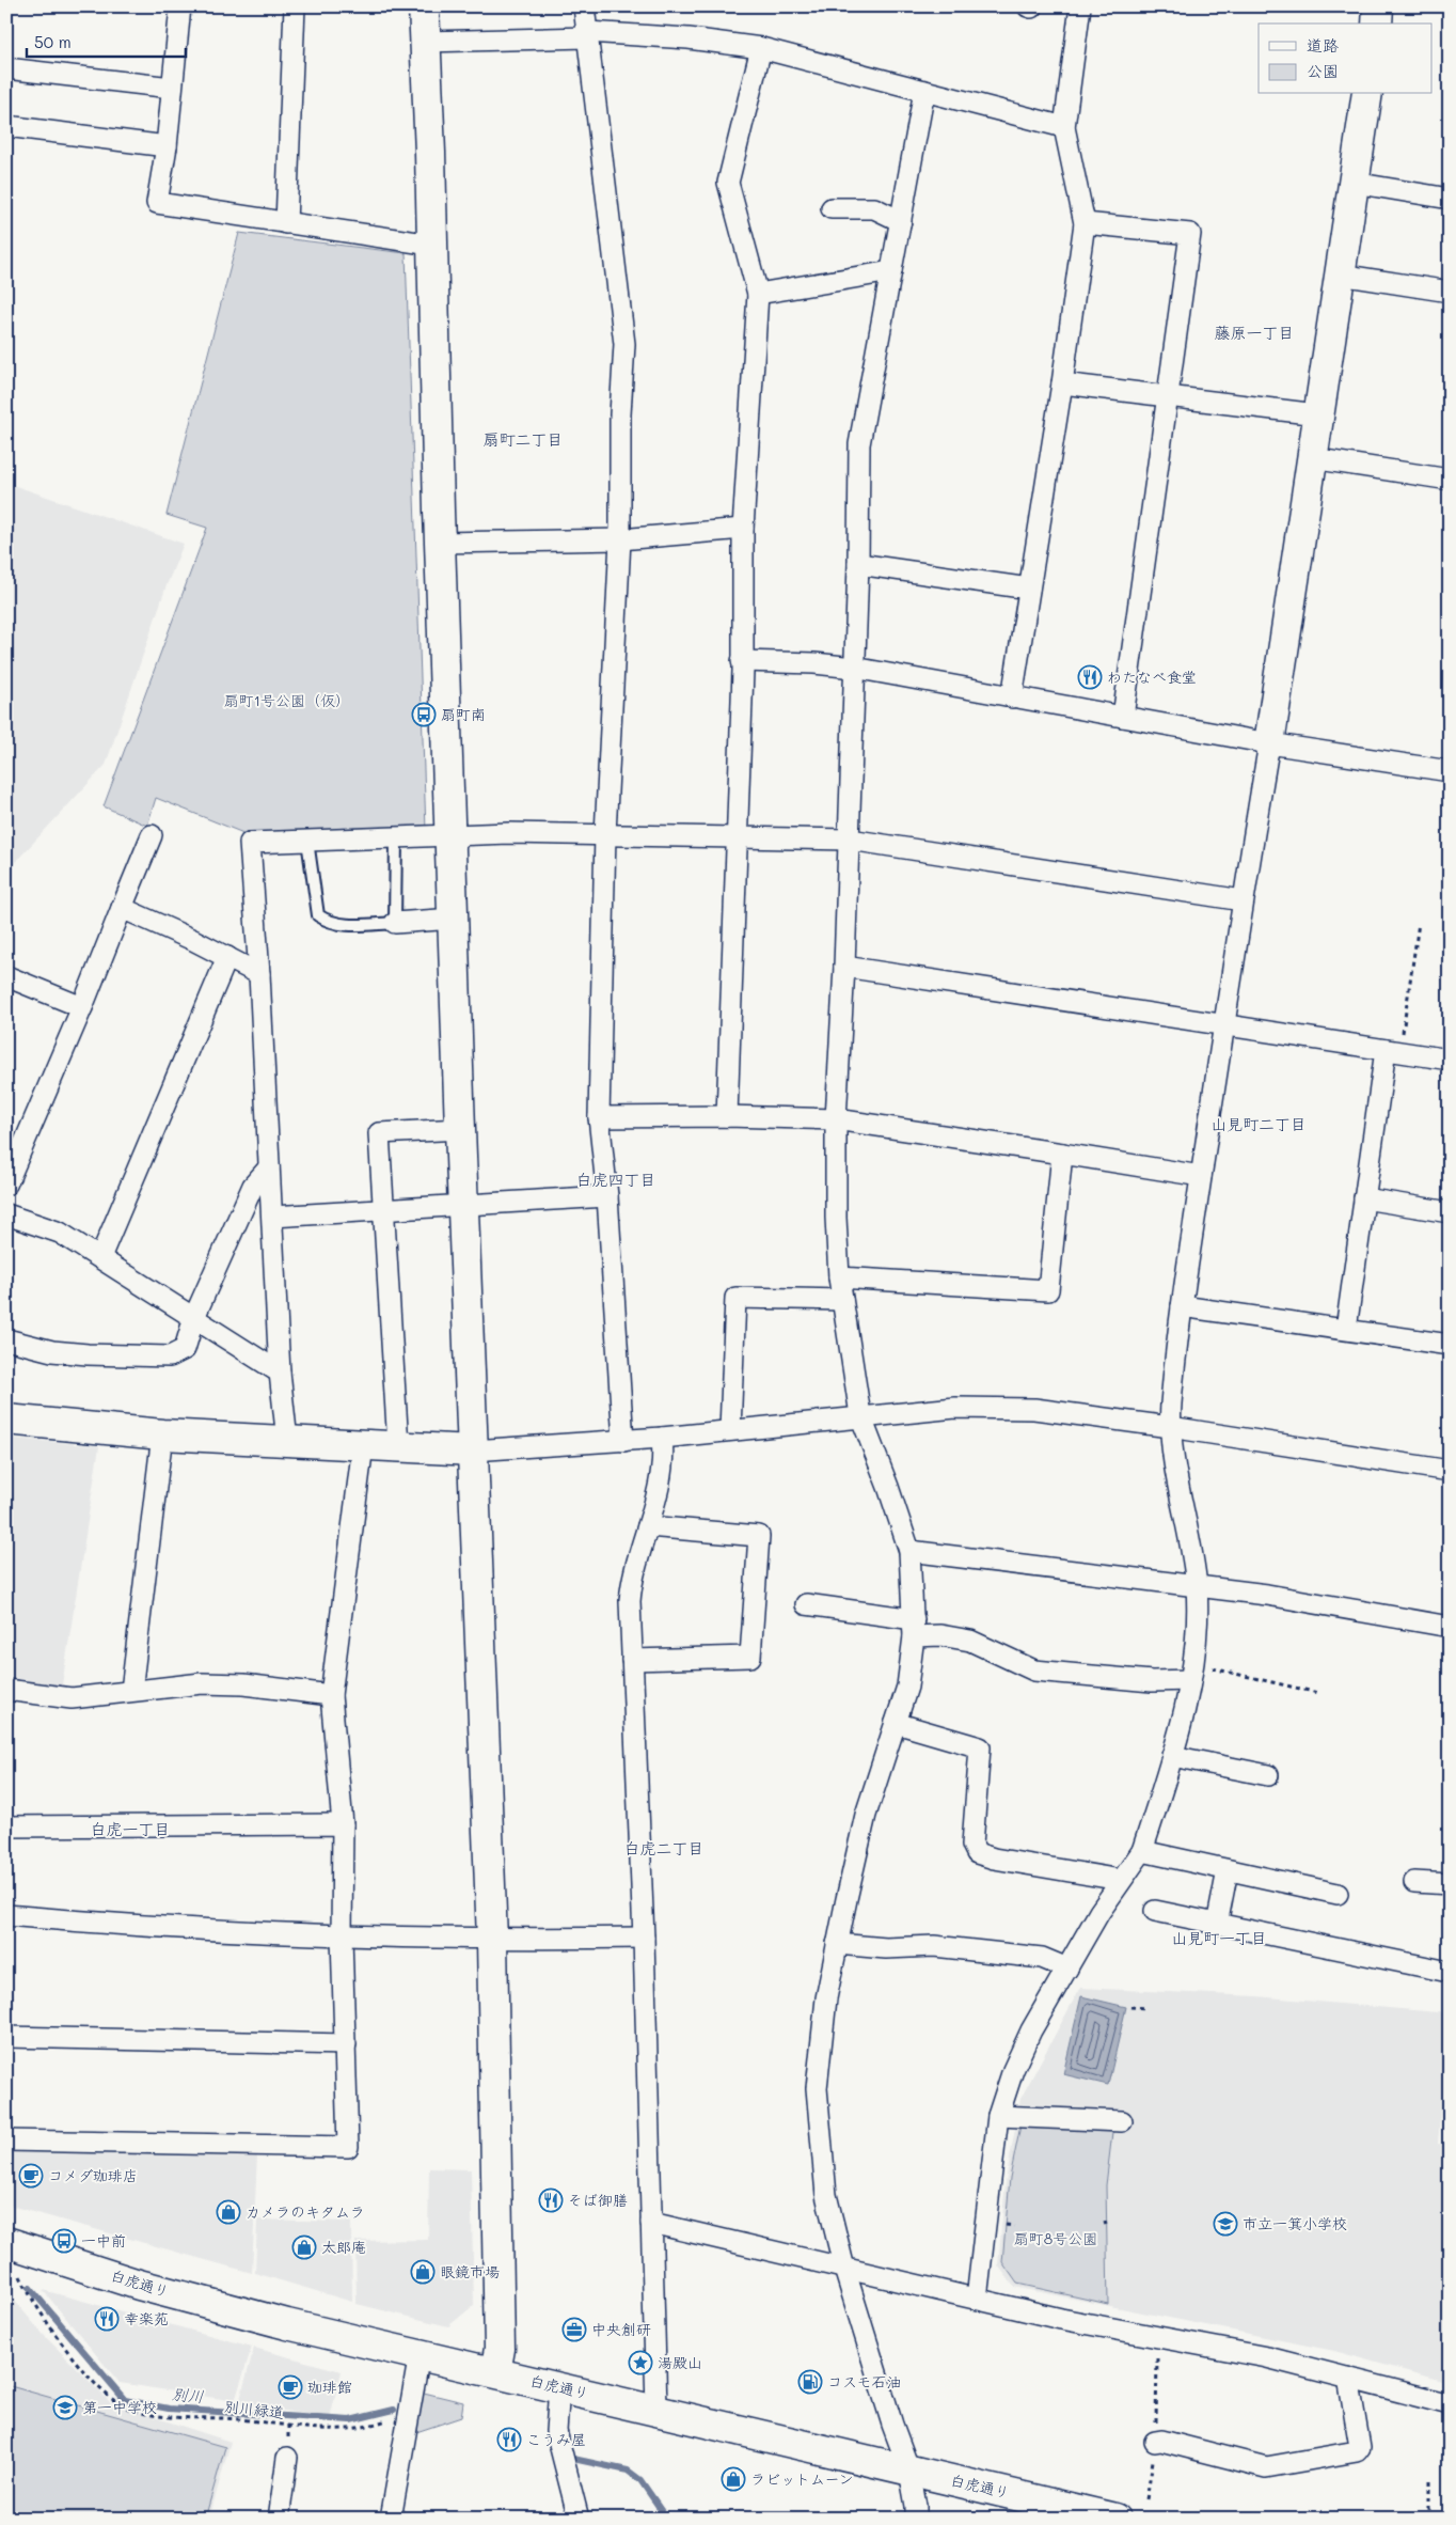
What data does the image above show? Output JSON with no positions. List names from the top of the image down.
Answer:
{
  "streets": {
    "street": ["白虎通り"],
    "path": ["別川緑道"]
  },
  "districts": [
    "藤原一丁目",
    "扇町二丁目",
    "山見町二丁目",
    "白虎四丁目",
    "白虎一丁目",
    "白虎二丁目",
    "山見町一丁目"
  ],
  "water": ["別川"],
  "parks": ["扇町1号公園（仮）", "扇町8号公園"],
  "places": {
    "restaurant": [
      "わたなべ食堂",
      "そば御膳",
      "幸楽苑",
      "こうみ屋"
    ],
    "bus stop": ["扇町南", "一中前"],
    "cafe": ["コメダ珈琲店", "珈琲館"],
    "shop": [
      "カメラのキタムラ",
      "太郎庵",
      "眼鏡市場",
      "ラビットムーン"
    ],
    "school or university": ["市立一箕小学校", "第一中学校"],
    "office": ["中央創研"],
    "place": ["湯殿山"],
    "fuel station": ["コスモ石油"]
  },
  "legend": ["道路", "公園"],
  "scale_bar": "50 m"
}
